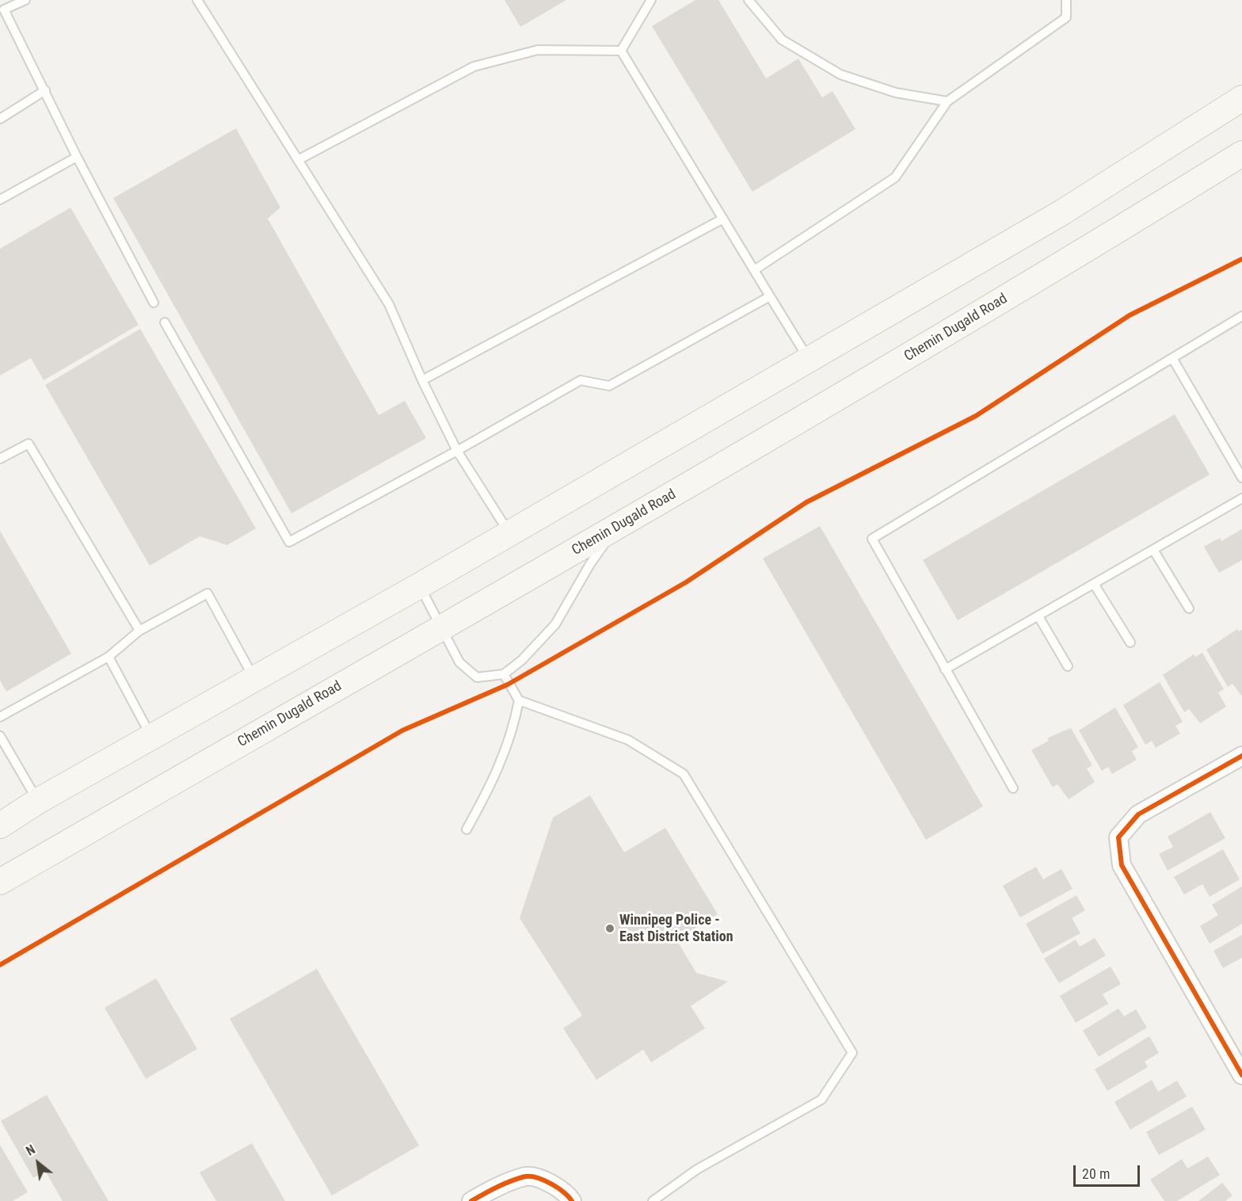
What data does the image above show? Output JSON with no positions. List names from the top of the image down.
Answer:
{
  "streets": {
    "main road": ["Chemin Dugald Road"]
  },
  "places": ["Winnipeg Police - East District Station"],
  "scale_bar": "20 m",
  "north": "top left"
}
